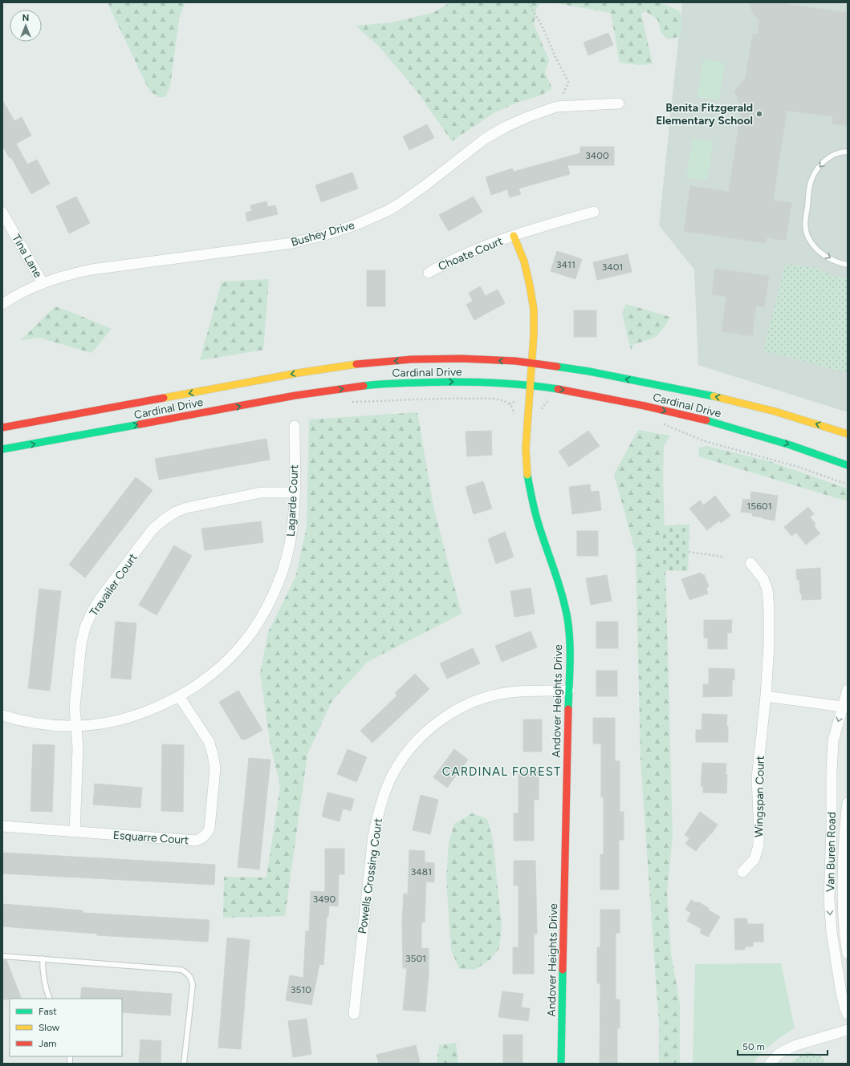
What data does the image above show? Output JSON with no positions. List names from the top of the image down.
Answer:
{
  "streets": {
    "main road": ["Choate Court", "Cardinal Drive", "Andover Heights Drive"],
    "street": [
      "Bushey Drive",
      "Tina Lane",
      "Lagarde Court",
      "Travailer Court",
      "Wingspan Court",
      "Esquarre Court",
      "Van Buren Road",
      "Powells Crossing Court"
    ]
  },
  "crossings": [
    ["Bushey Drive", "Tina Lane"],
    ["Choate Court", "Cardinal Drive"],
    ["Choate Court", "Andover Heights Drive"],
    ["Cardinal Drive", "Andover Heights Drive"],
    ["Lagarde Court", "Travailer Court"],
    ["Lagarde Court", "Esquarre Court"],
    ["Travailer Court", "Esquarre Court"],
    ["Andover Heights Drive", "Powells Crossing Court"]
  ],
  "districts": ["CARDINAL FOREST"],
  "places": ["Benita Fitzgerald Elementary School"],
  "house_numbers": [
    "3400",
    "3411",
    "3401",
    "15601",
    "3481",
    "3490",
    "3501",
    "3510"
  ],
  "legend": ["Fast", "Slow", "Jam"],
  "scale_bar": "50 m",
  "north": "top"
}
